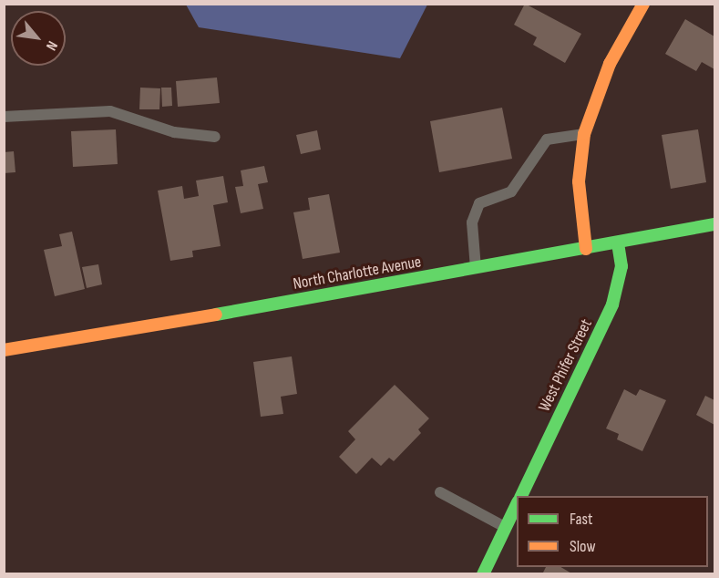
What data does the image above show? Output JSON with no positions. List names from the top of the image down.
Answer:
{
  "streets": {
    "main road": ["North Charlotte Avenue", "West Phifer Street"]
  },
  "crossings": [
    ["North Charlotte Avenue", "West Phifer Street"]
  ],
  "legend": ["Fast", "Slow"],
  "north": "bottom right"
}
